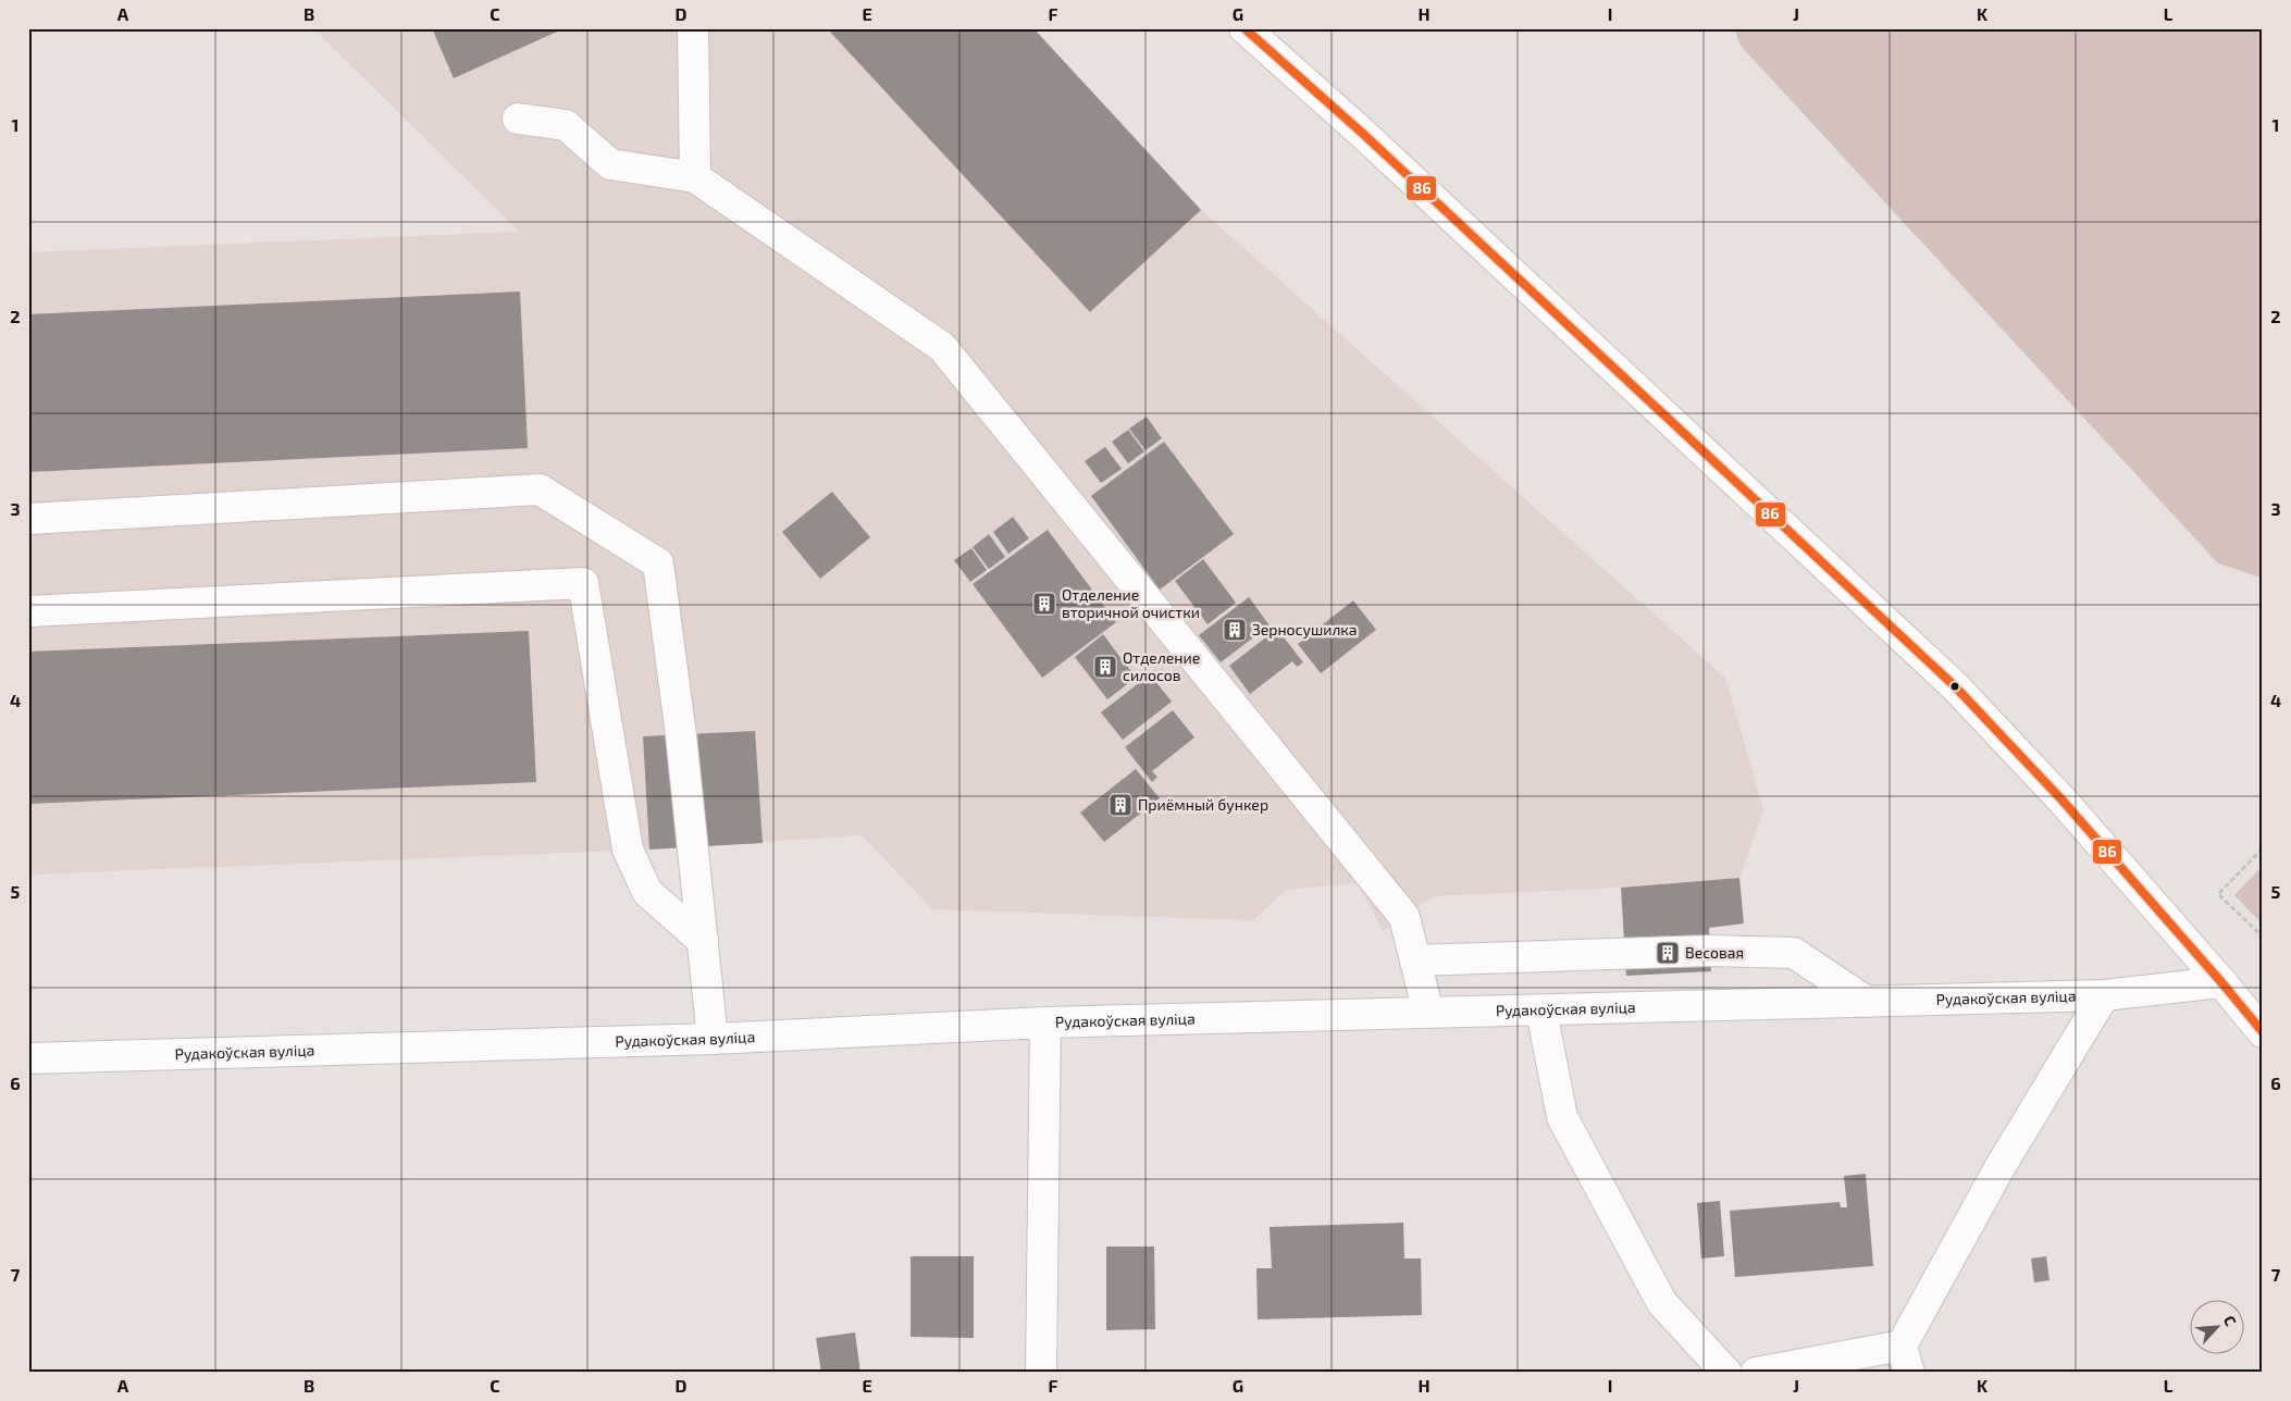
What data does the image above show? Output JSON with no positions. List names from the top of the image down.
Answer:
{
  "streets": {
    "street": ["Рудакоўская вуліца"]
  },
  "places": {
    "building": [
      "Отделение вторичной очистки",
      "Зерносушилка",
      "Отделение силосов",
      "Приёмный бункер",
      "Весовая"
    ]
  },
  "lines": ["transit line 86"],
  "north": "top right",
  "grid": {
    "columns": [
      "A",
      "B",
      "C",
      "D",
      "E",
      "F",
      "G",
      "H",
      "I",
      "J",
      "K",
      "L"
    ],
    "rows": [
      "1",
      "2",
      "3",
      "4",
      "5",
      "6",
      "7"
    ]
  }
}
